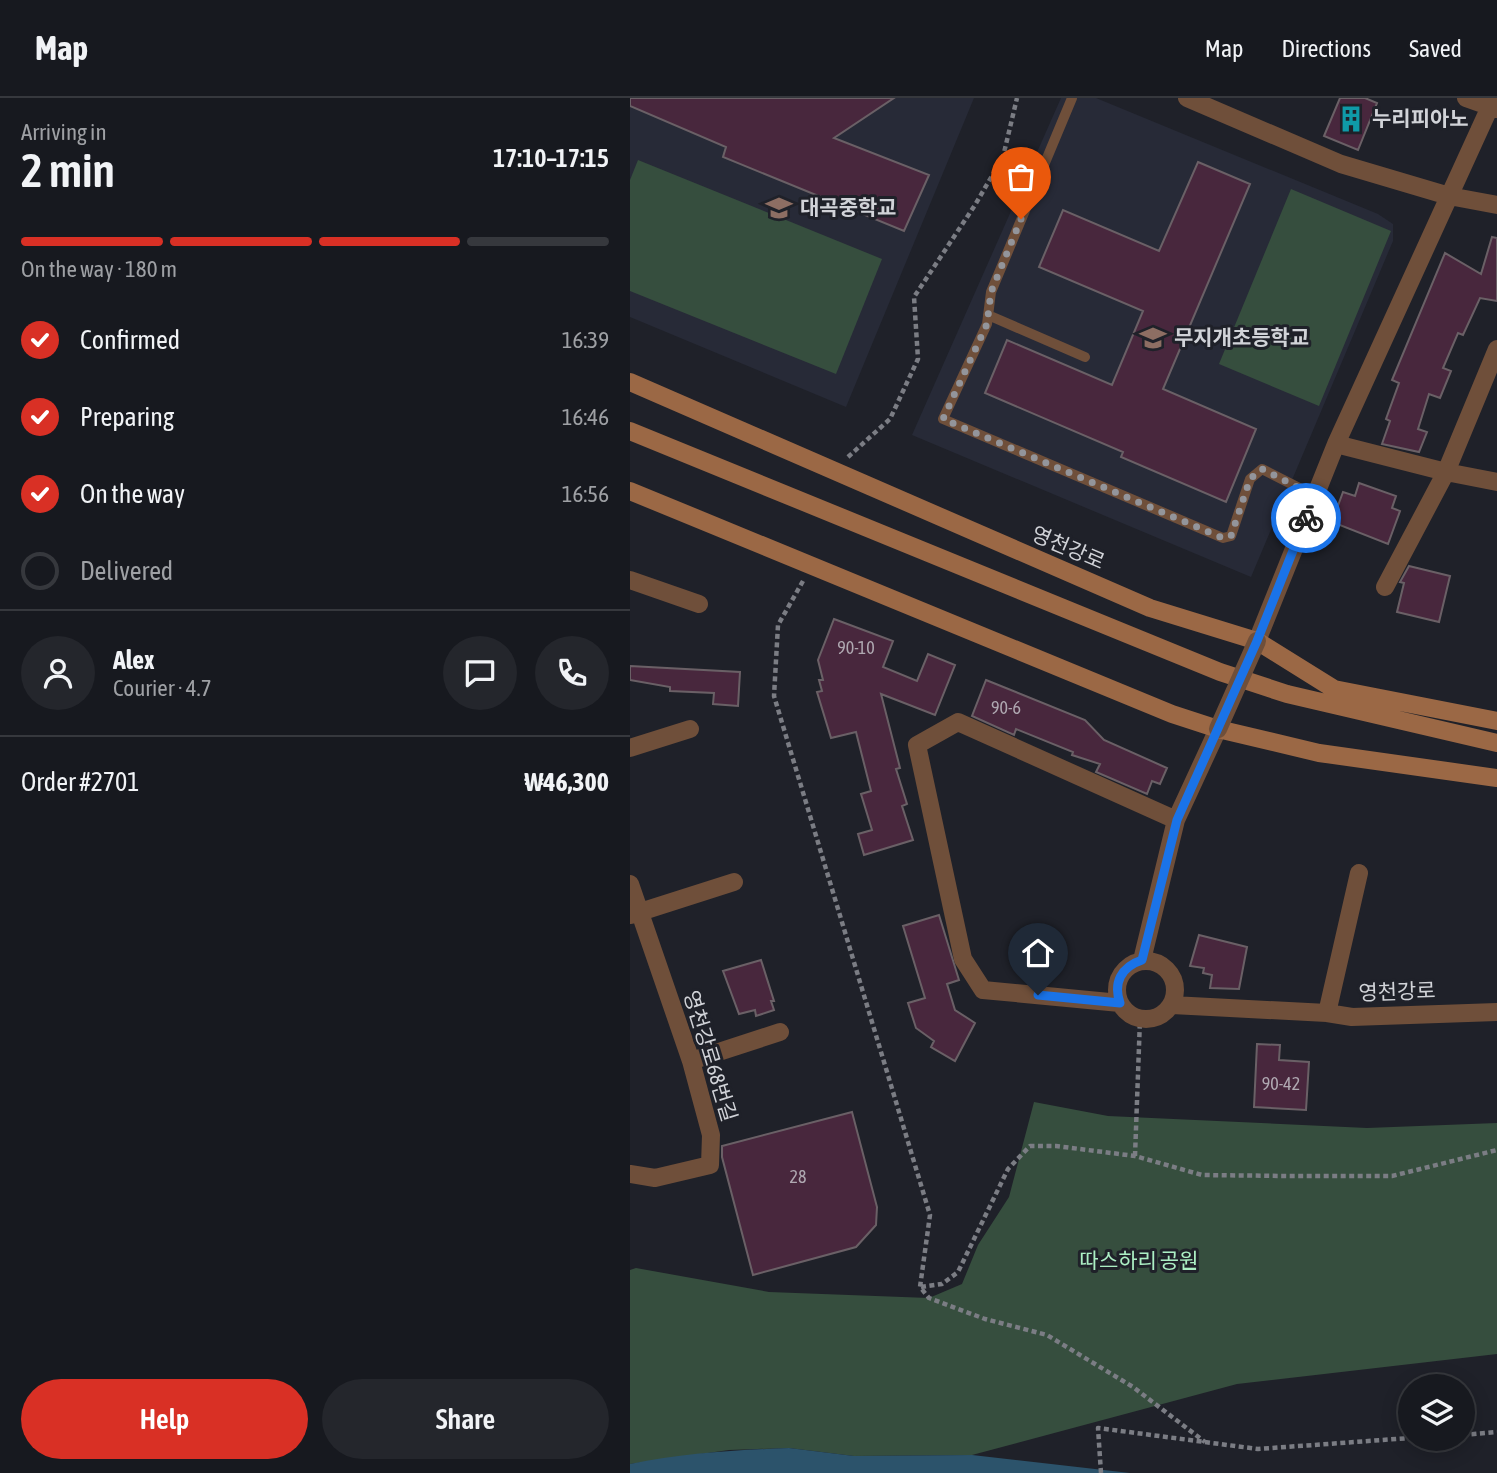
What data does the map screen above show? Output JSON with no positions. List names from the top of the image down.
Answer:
{
  "streets": {
    "street": ["영천강로", "영천강로68번길"]
  },
  "parks": ["따스하리 공원"],
  "places": {
    "building": ["누리피아노"],
    "school or university": ["대곡중학교", "무지개초등학교"]
  },
  "house_numbers": [
    "90-10",
    "90-6",
    "90-42",
    "28"
  ],
  "page": {
    "header": "Map",
    "nav": ["Map", "Directions", "Saved"],
    "heading": ["2 min", "Arriving in", "17:10–17:15"],
    "panel": [
      "Alex",
      "Courier · 4.7",
      "Order #2701",
      "₩46,300"
    ],
    "bar": "On the way · 180 m",
    "list": [
      ["Confirmed", "16:39"],
      ["Preparing", "16:46"],
      ["On the way", "16:56"],
      "Delivered"
    ],
    "buttons": ["Help", "Share"]
  }
}
